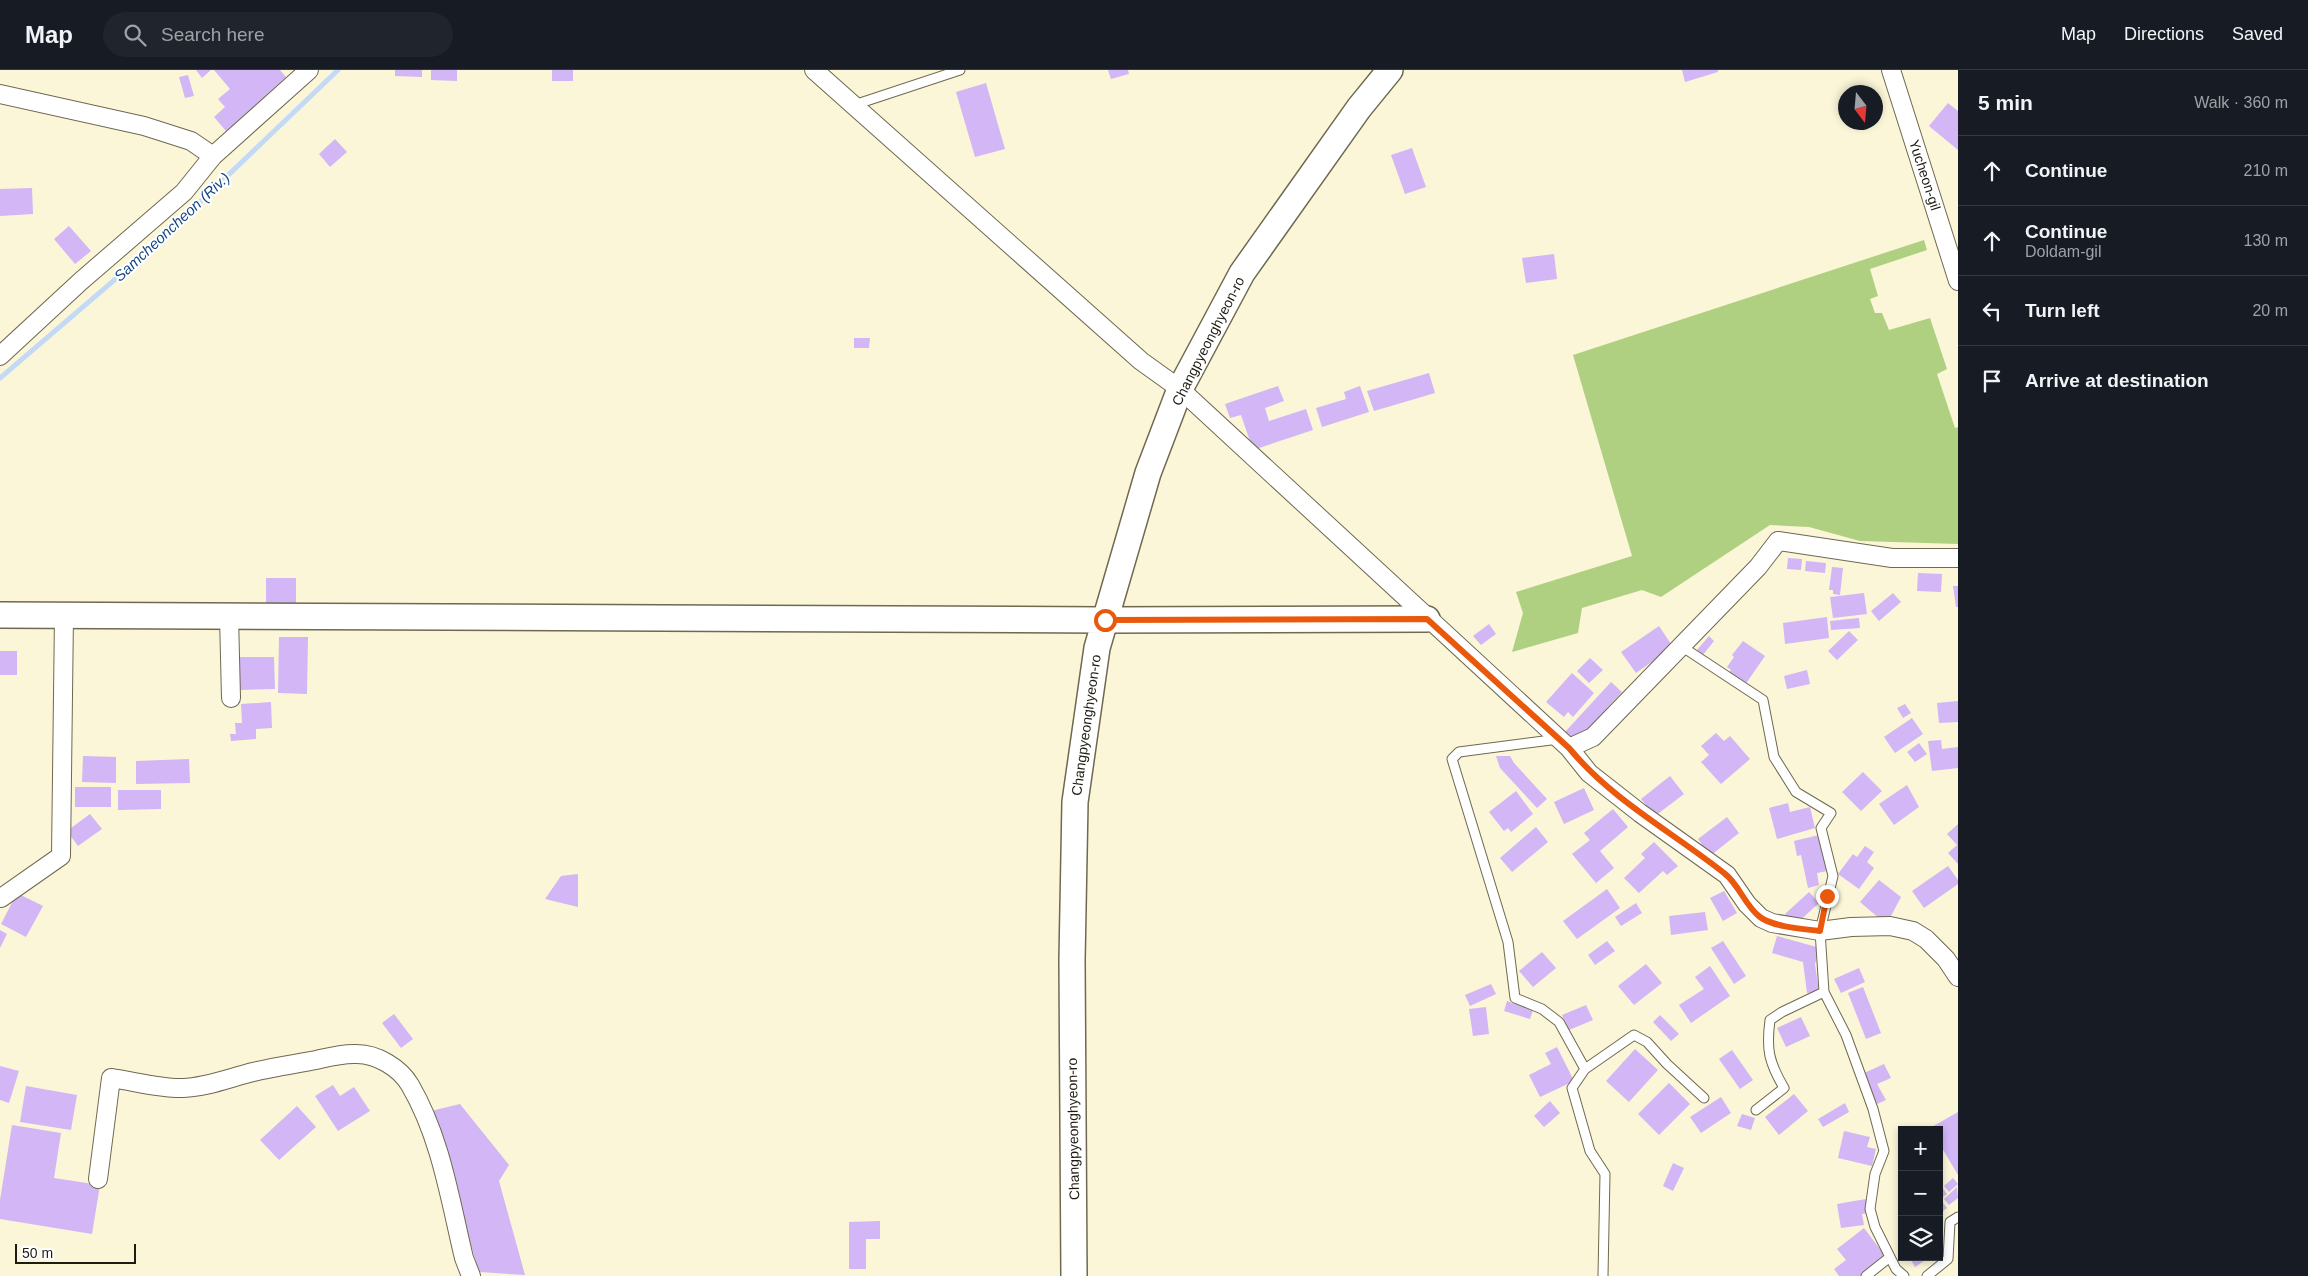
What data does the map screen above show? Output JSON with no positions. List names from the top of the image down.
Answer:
{
  "streets": {
    "street": ["Yucheon-gil", "Changpyeonghyeon-ro"]
  },
  "water": ["Samcheoncheon (Riv.)"],
  "scale_bar": "50 m",
  "north": "bottom",
  "page": {
    "header": "Map",
    "search": "Search here",
    "nav": ["Map", "Directions", "Saved"],
    "heading": ["5 min", "Walk · 360 m"],
    "list": [
      ["Continue", "210 m"],
      ["Continue", "Doldam-gil", "130 m"],
      ["Turn left", "20 m"],
      "Arrive at destination"
    ],
    "map_buttons": ["+", "−"],
    "scale": "50 m"
  }
}
